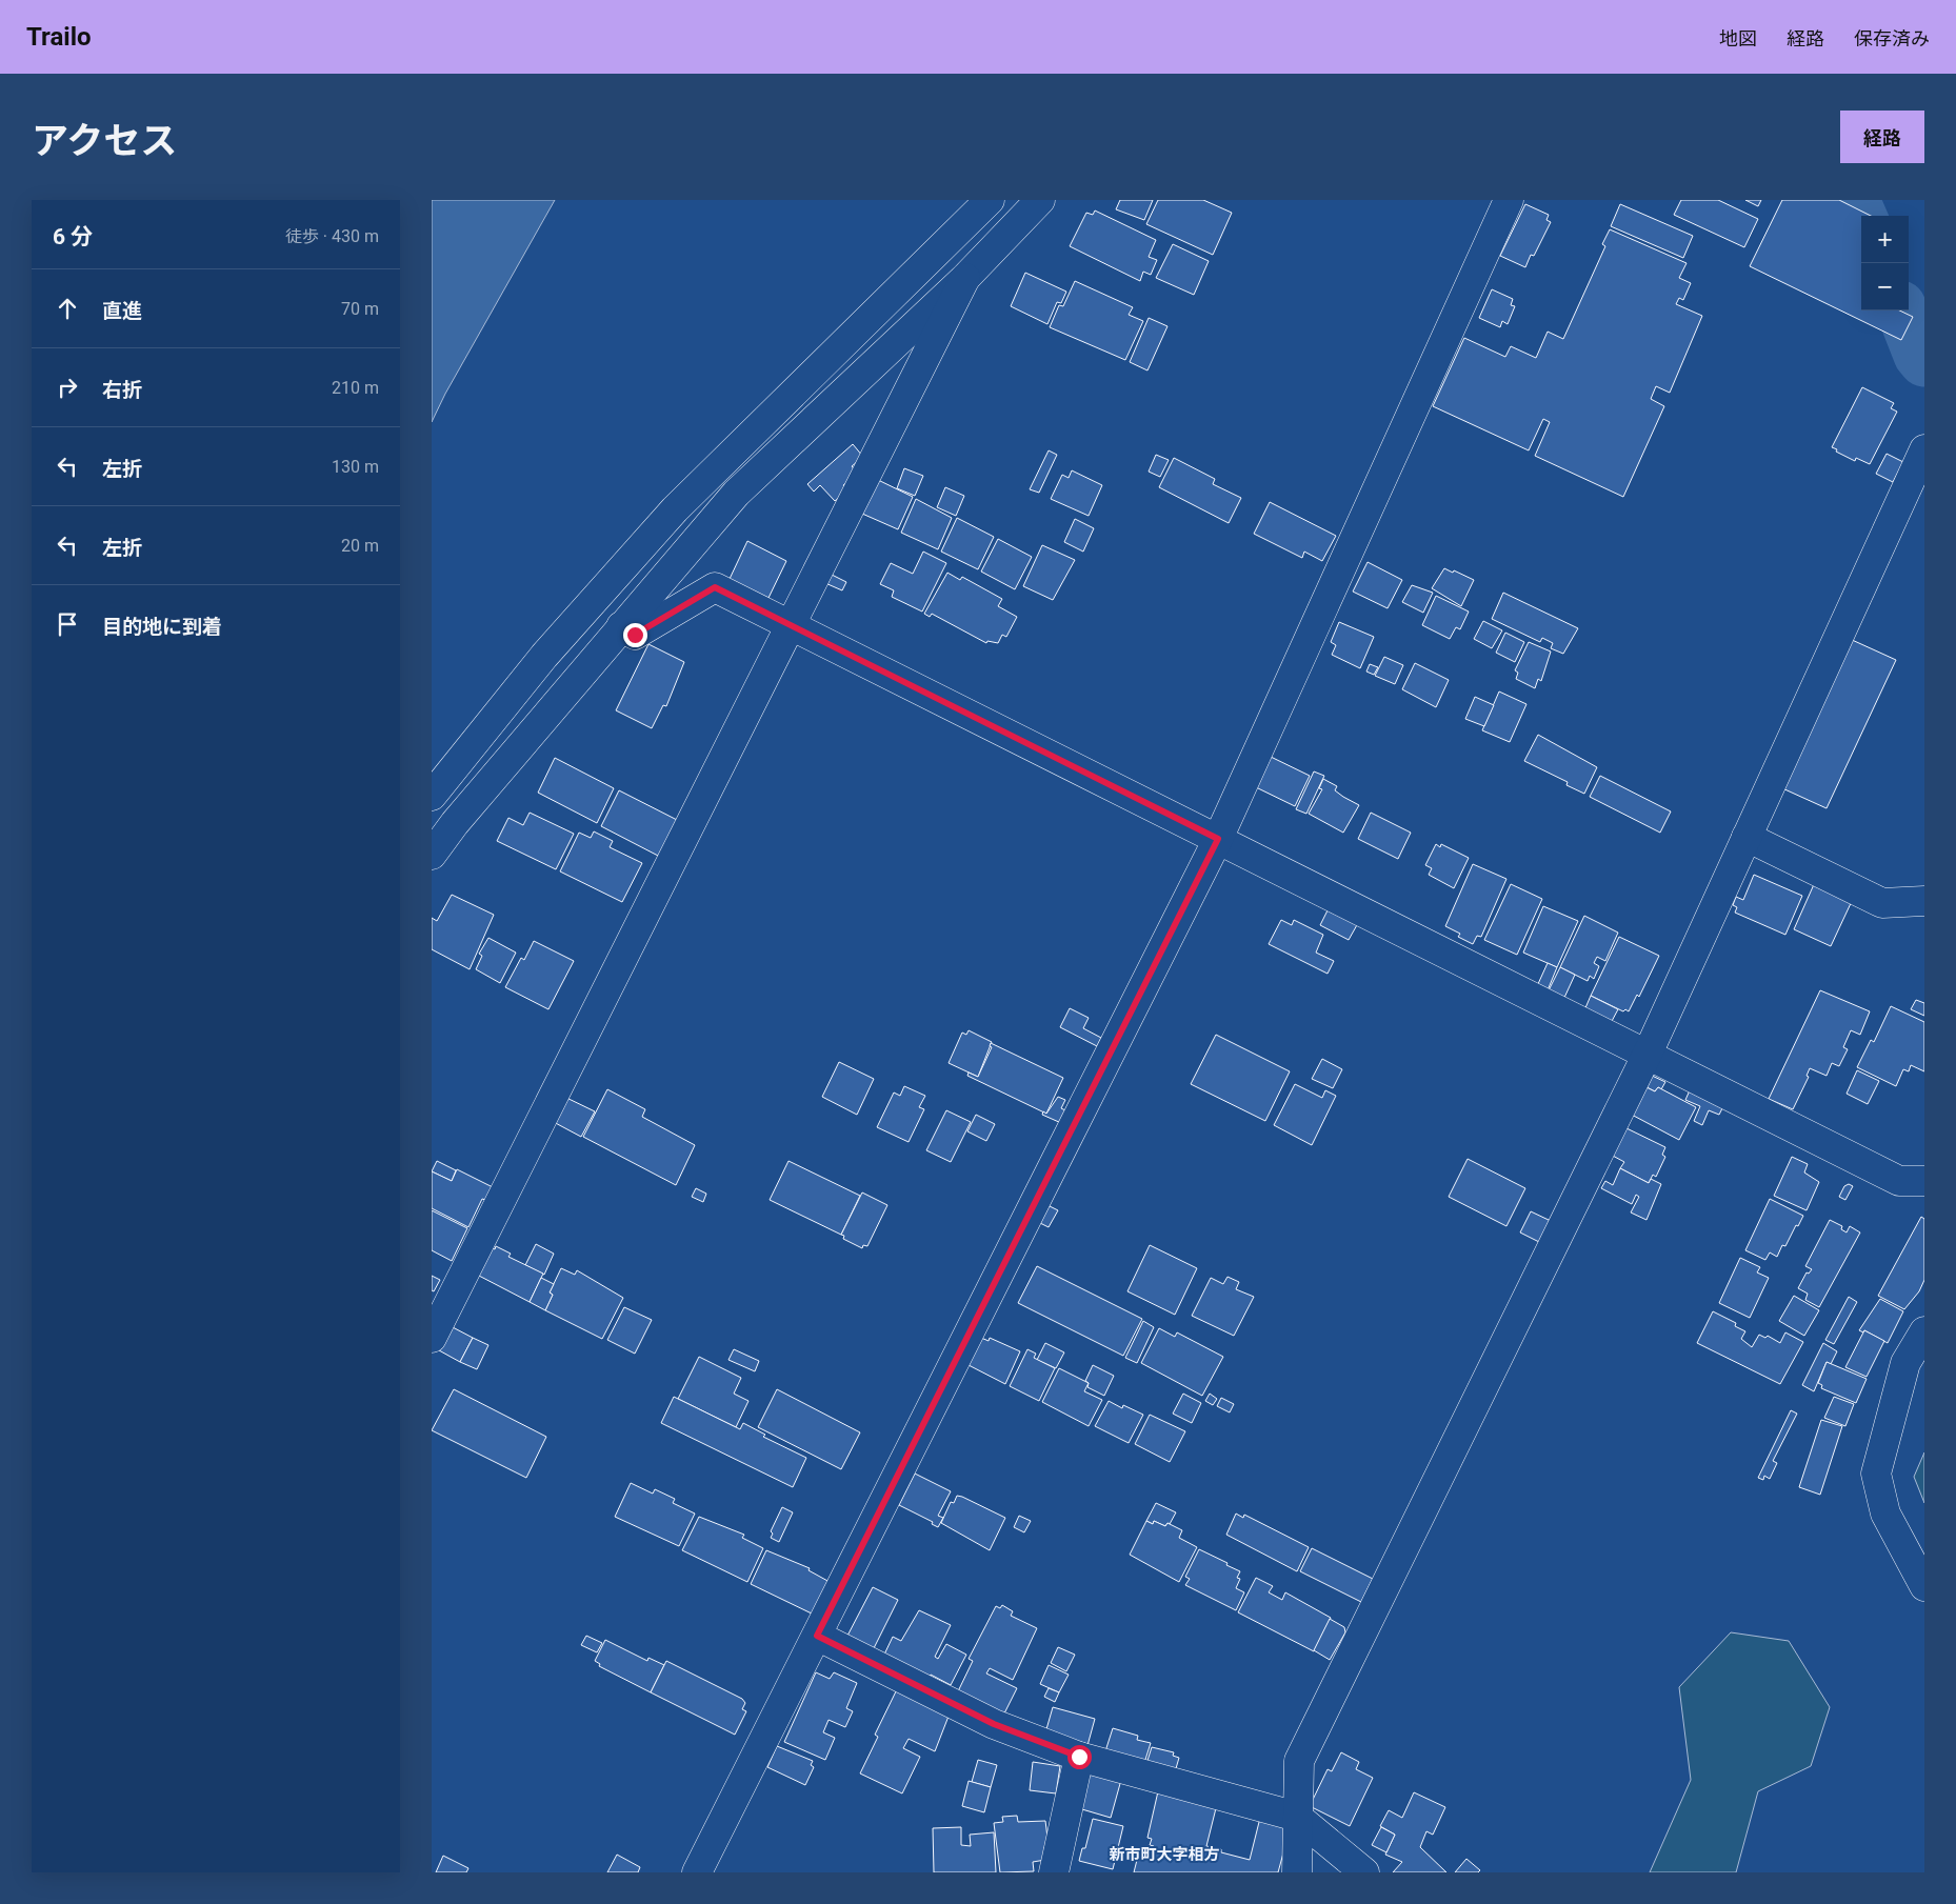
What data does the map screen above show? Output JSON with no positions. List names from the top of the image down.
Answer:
{
  "districts": ["新市町大字相方"],
  "page": {
    "header": "Trailo",
    "nav": ["地図", "経路", "保存済み"],
    "title": "アクセス",
    "buttons": "経路",
    "heading": ["6 分", "徒歩 · 430 m"],
    "map_buttons": ["+", "−"],
    "list": [
      ["直進", "70 m"],
      ["右折", "210 m"],
      ["左折", "130 m"],
      ["左折", "20 m"],
      "目的地に到着"
    ]
  }
}
